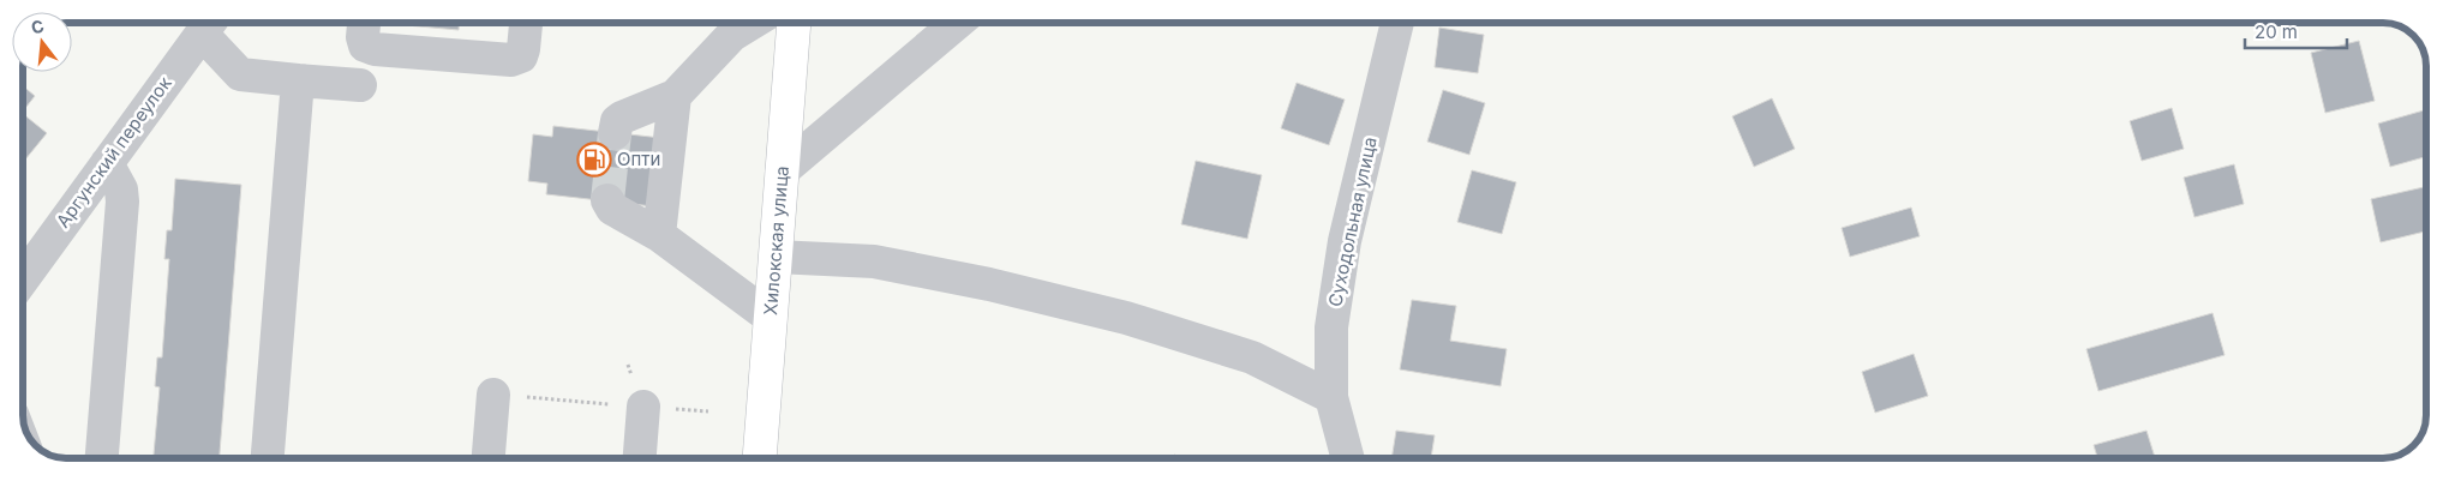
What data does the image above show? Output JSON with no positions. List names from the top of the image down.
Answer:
{
  "streets": {
    "main road": ["Хилокская улица"],
    "street": ["Аргунский переулок", "Суходольная улица"]
  },
  "places": {
    "fuel station": ["Опти"]
  },
  "scale_bar": "20 m",
  "north": "top"
}
